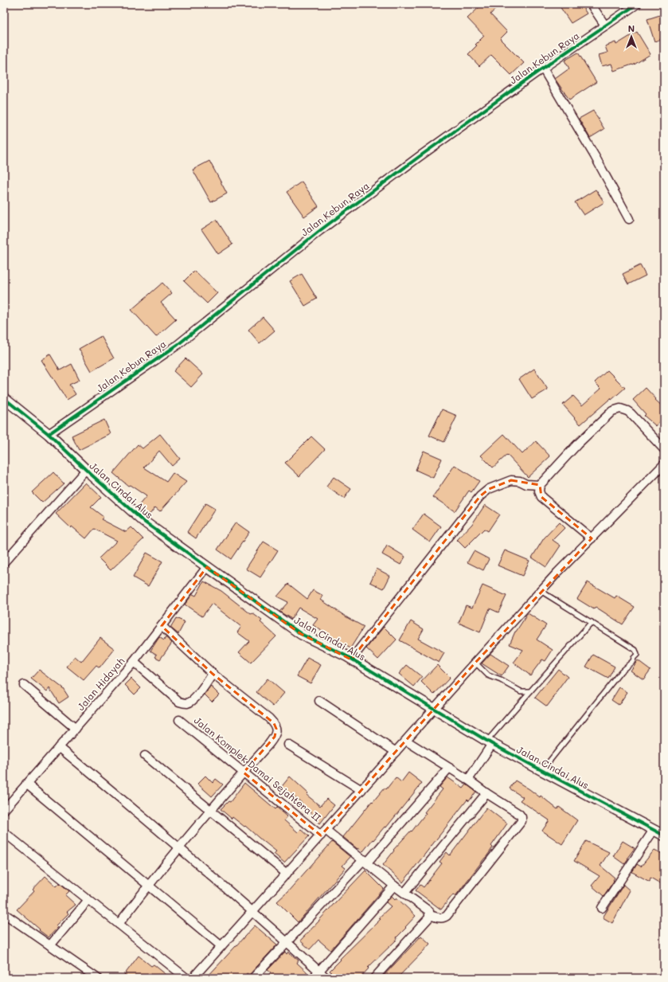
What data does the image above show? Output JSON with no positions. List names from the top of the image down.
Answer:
{
  "streets": {
    "street": [
      "Jalan Kebun Raya",
      "Jalan Cindai Alus",
      "Jalan Hidayah",
      "Jalan Komplek Damai Sejahtera II"
    ]
  },
  "crossings": [
    ["Jalan Kebun Raya", "Jalan Cindai Alus"],
    ["Jalan Cindai Alus", "Jalan Hidayah"]
  ],
  "north": "top"
}
